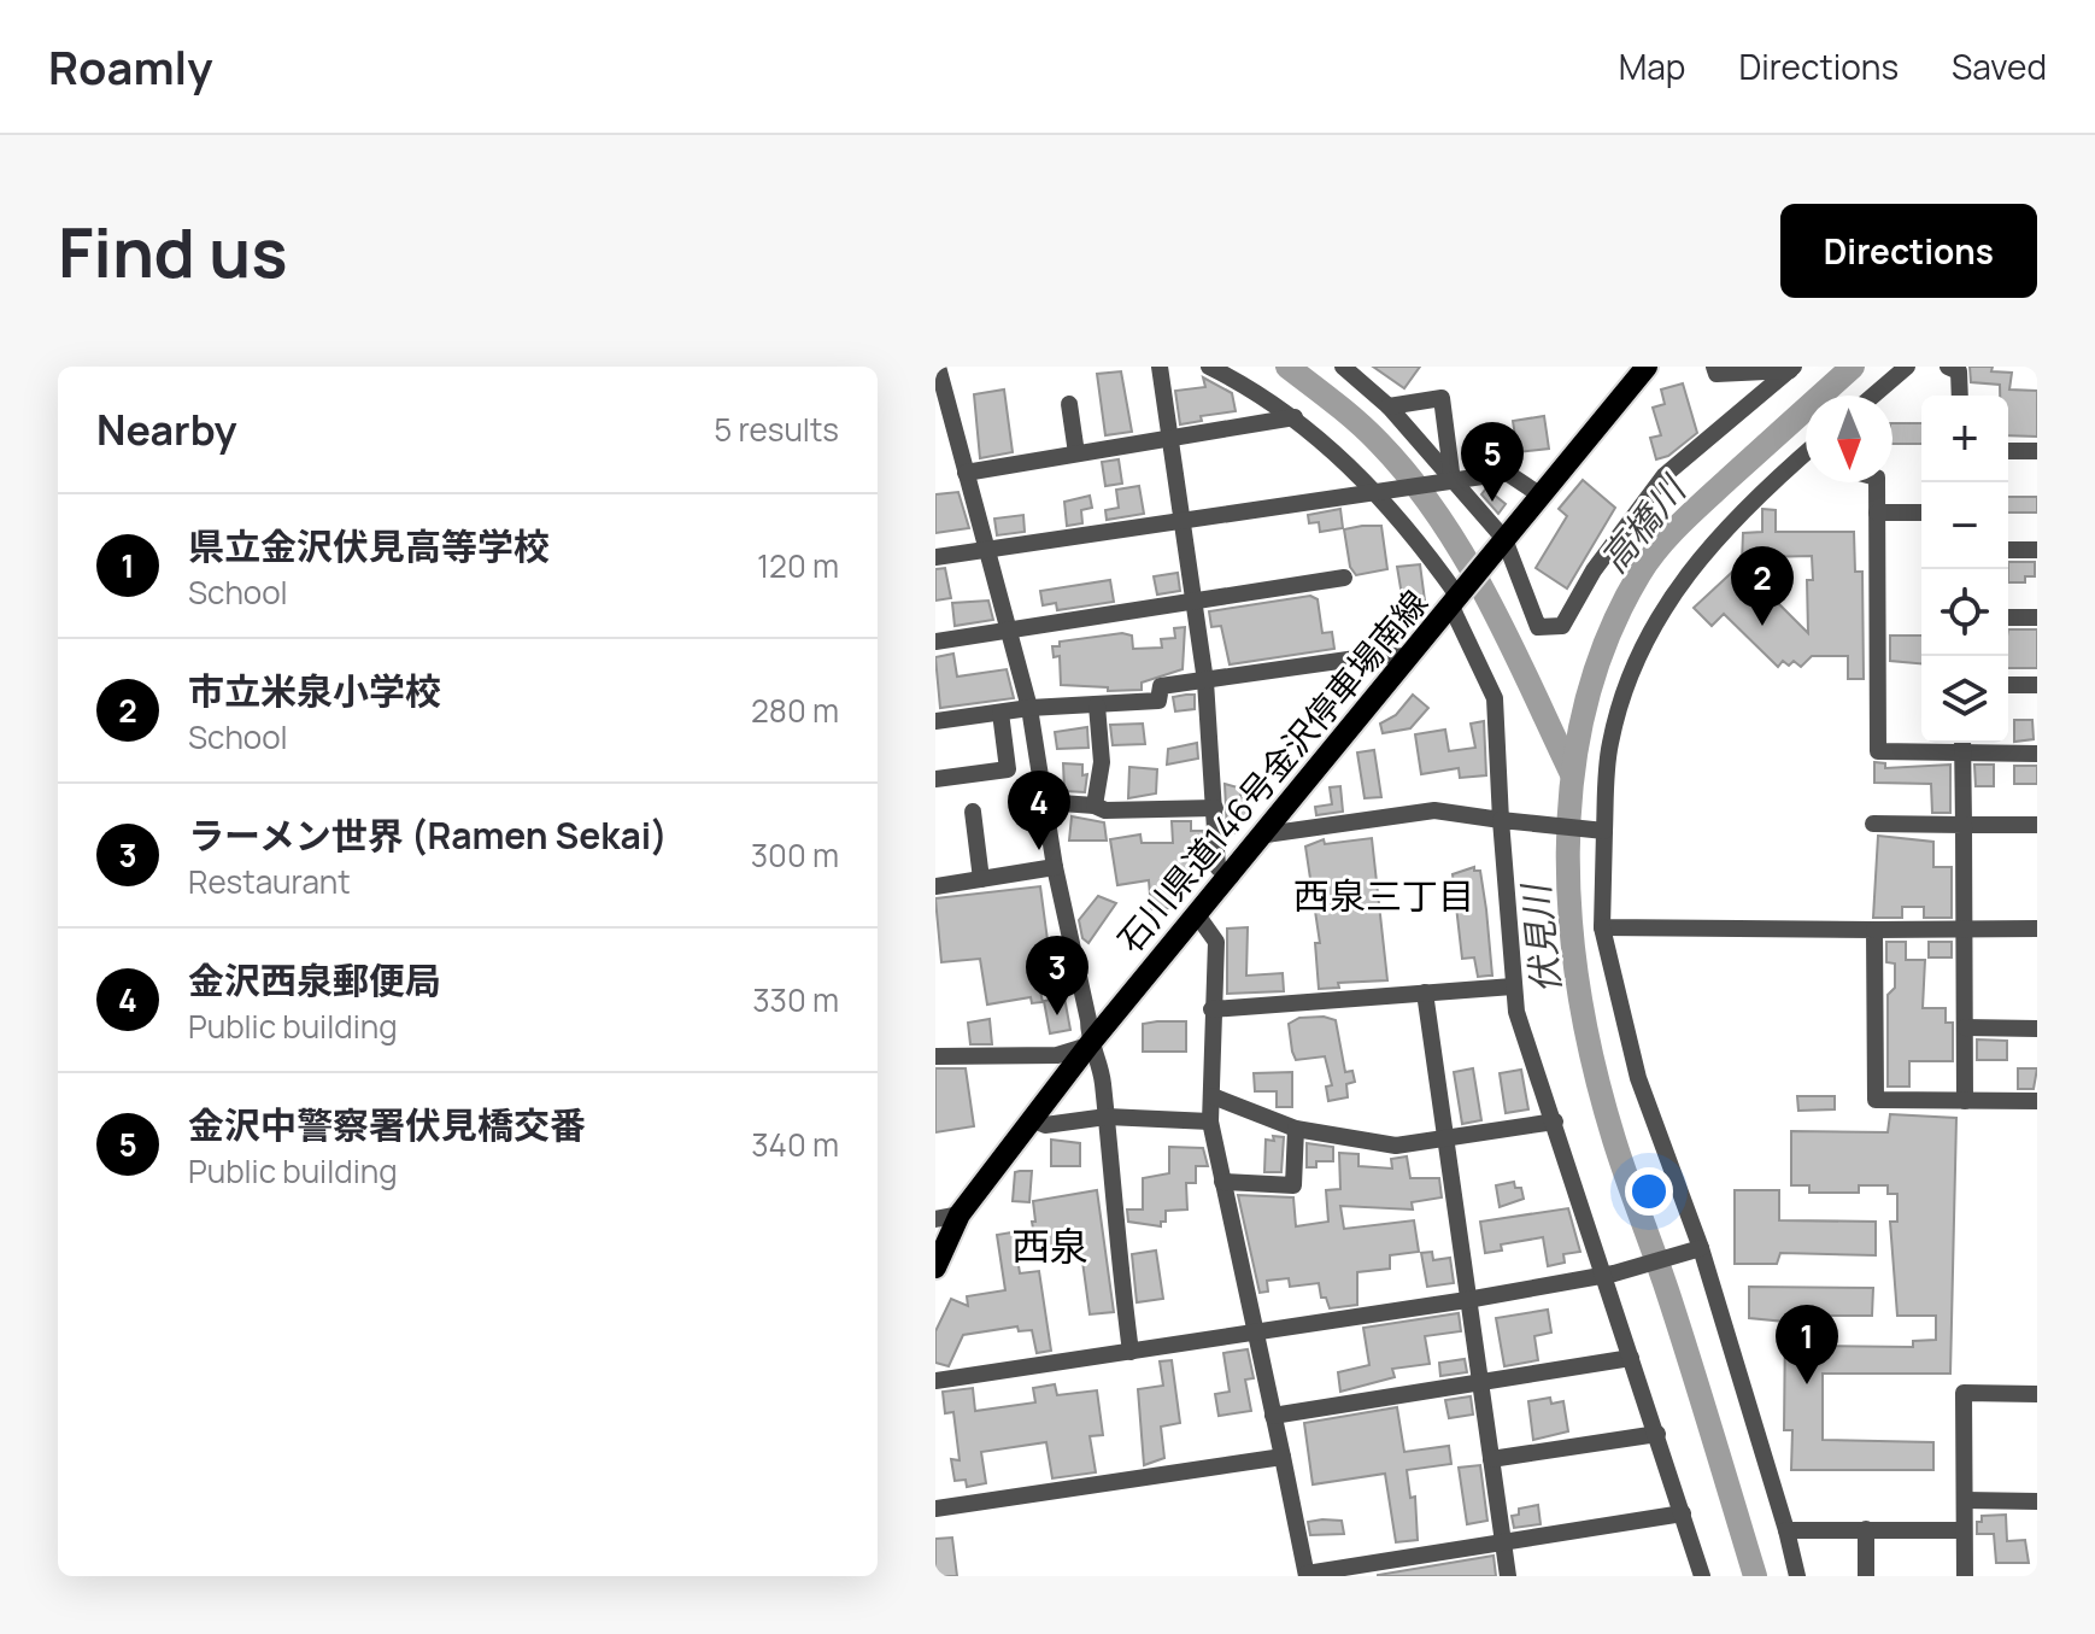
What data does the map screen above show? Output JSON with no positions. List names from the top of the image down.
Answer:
{
  "streets": {
    "main road": ["石川県道146号金沢停車場南線"]
  },
  "districts": ["西泉三丁目", "西泉"],
  "water": ["高橋川", "伏見川"],
  "north": "bottom",
  "page": {
    "header": "Roamly",
    "nav": ["Map", "Directions", "Saved"],
    "buttons": "Directions",
    "title": "Find us",
    "heading": ["Nearby", "5 results"],
    "map_buttons": ["+", "−"],
    "pins": [
      "5",
      "2",
      "4",
      "3",
      "1"
    ],
    "list": [
      {
        "mark": "1",
        "name": "県立金沢伏見高等学校",
        "note": "School",
        "value": "120 m"
      },
      {
        "mark": "2",
        "name": "市立米泉小学校",
        "note": "School",
        "value": "280 m"
      },
      {
        "mark": "3",
        "name": "ラーメン世界 (Ramen Sekai)",
        "note": "Restaurant",
        "value": "300 m"
      },
      {
        "mark": "4",
        "name": "金沢西泉郵便局",
        "note": "Public building",
        "value": "330 m"
      },
      {
        "mark": "5",
        "name": "金沢中警察署伏見橋交番",
        "note": "Public building",
        "value": "340 m"
      }
    ]
  }
}
